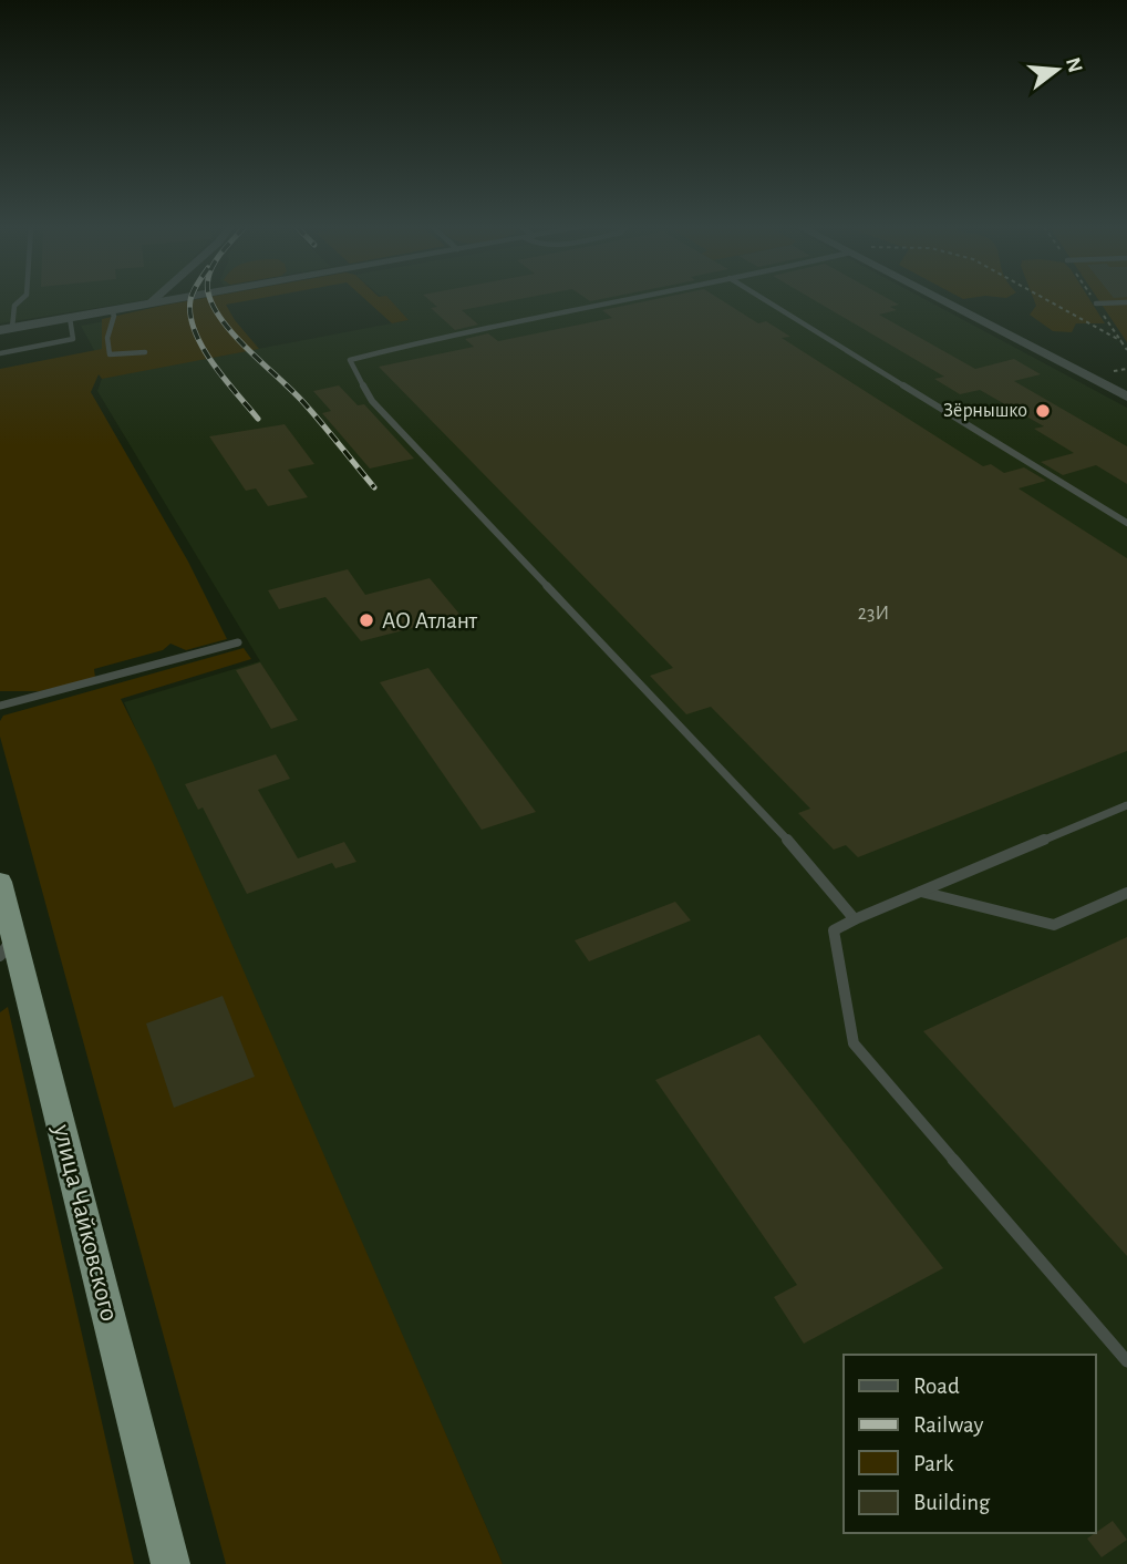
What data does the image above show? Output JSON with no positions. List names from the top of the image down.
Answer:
{
  "streets": {
    "highway": ["улица Чайковского"]
  },
  "places": ["Зёрнышко", "АО Атлант"],
  "house_numbers": ["23И"],
  "legend": [
    "Road",
    "Railway",
    "Park",
    "Building"
  ],
  "north": "right"
}
